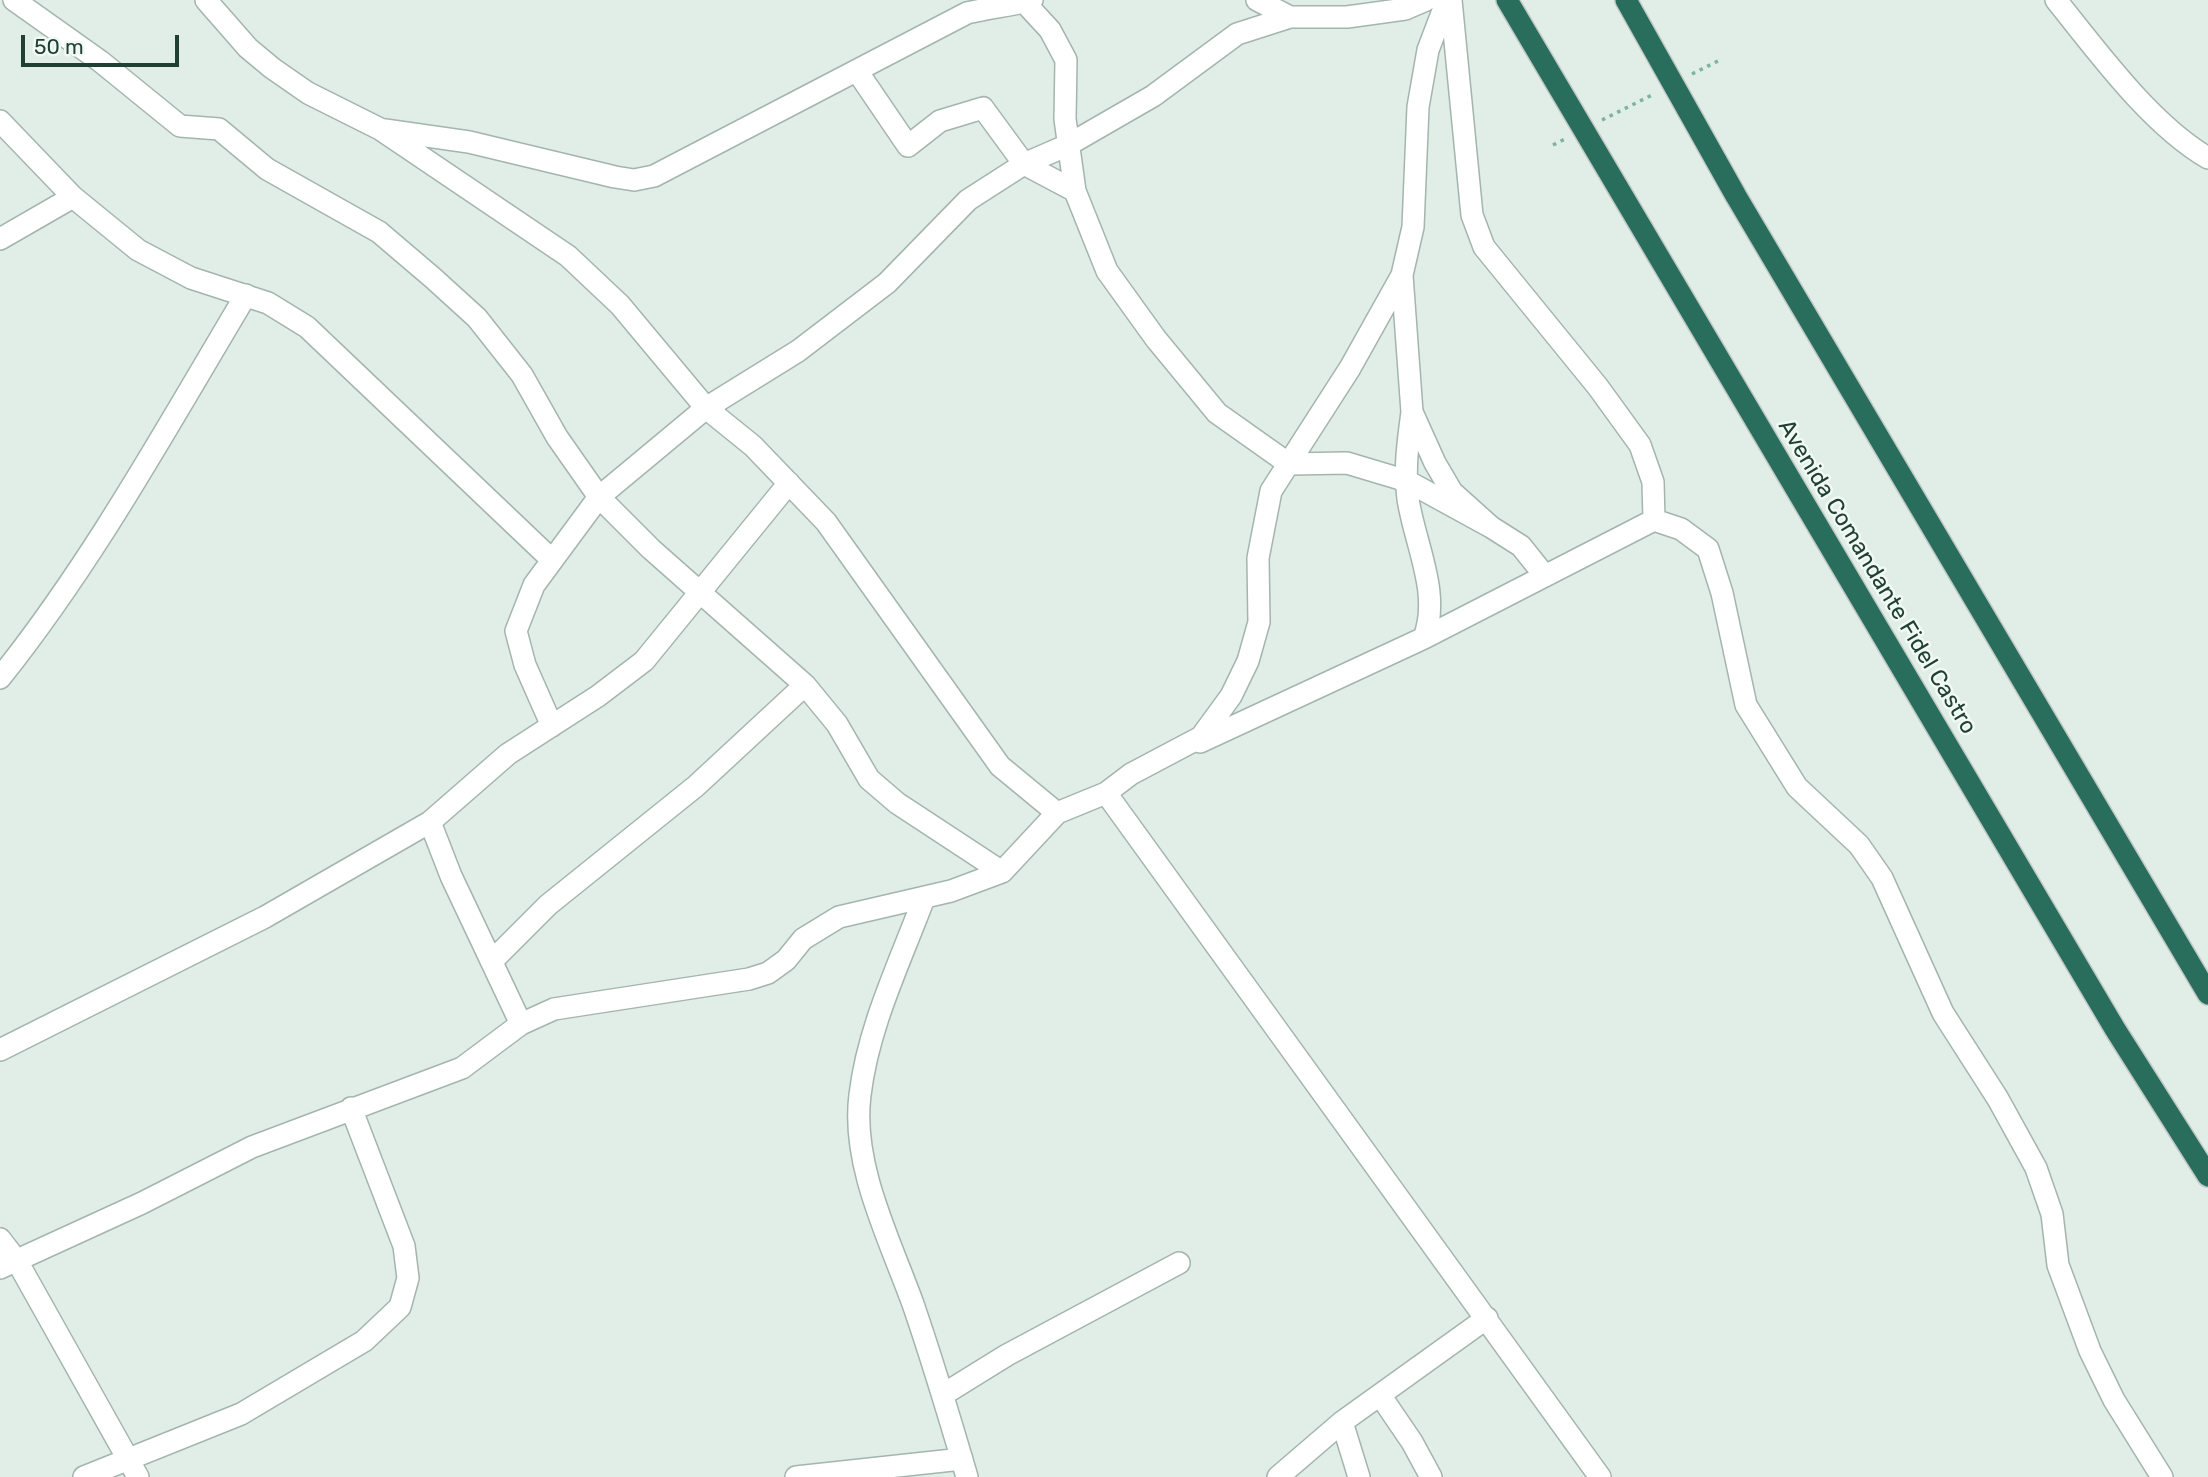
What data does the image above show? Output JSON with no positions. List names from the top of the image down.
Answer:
{
  "streets": {
    "highway": ["Avenida Comandante Fidel Castro"]
  },
  "scale_bar": "50 m"
}
